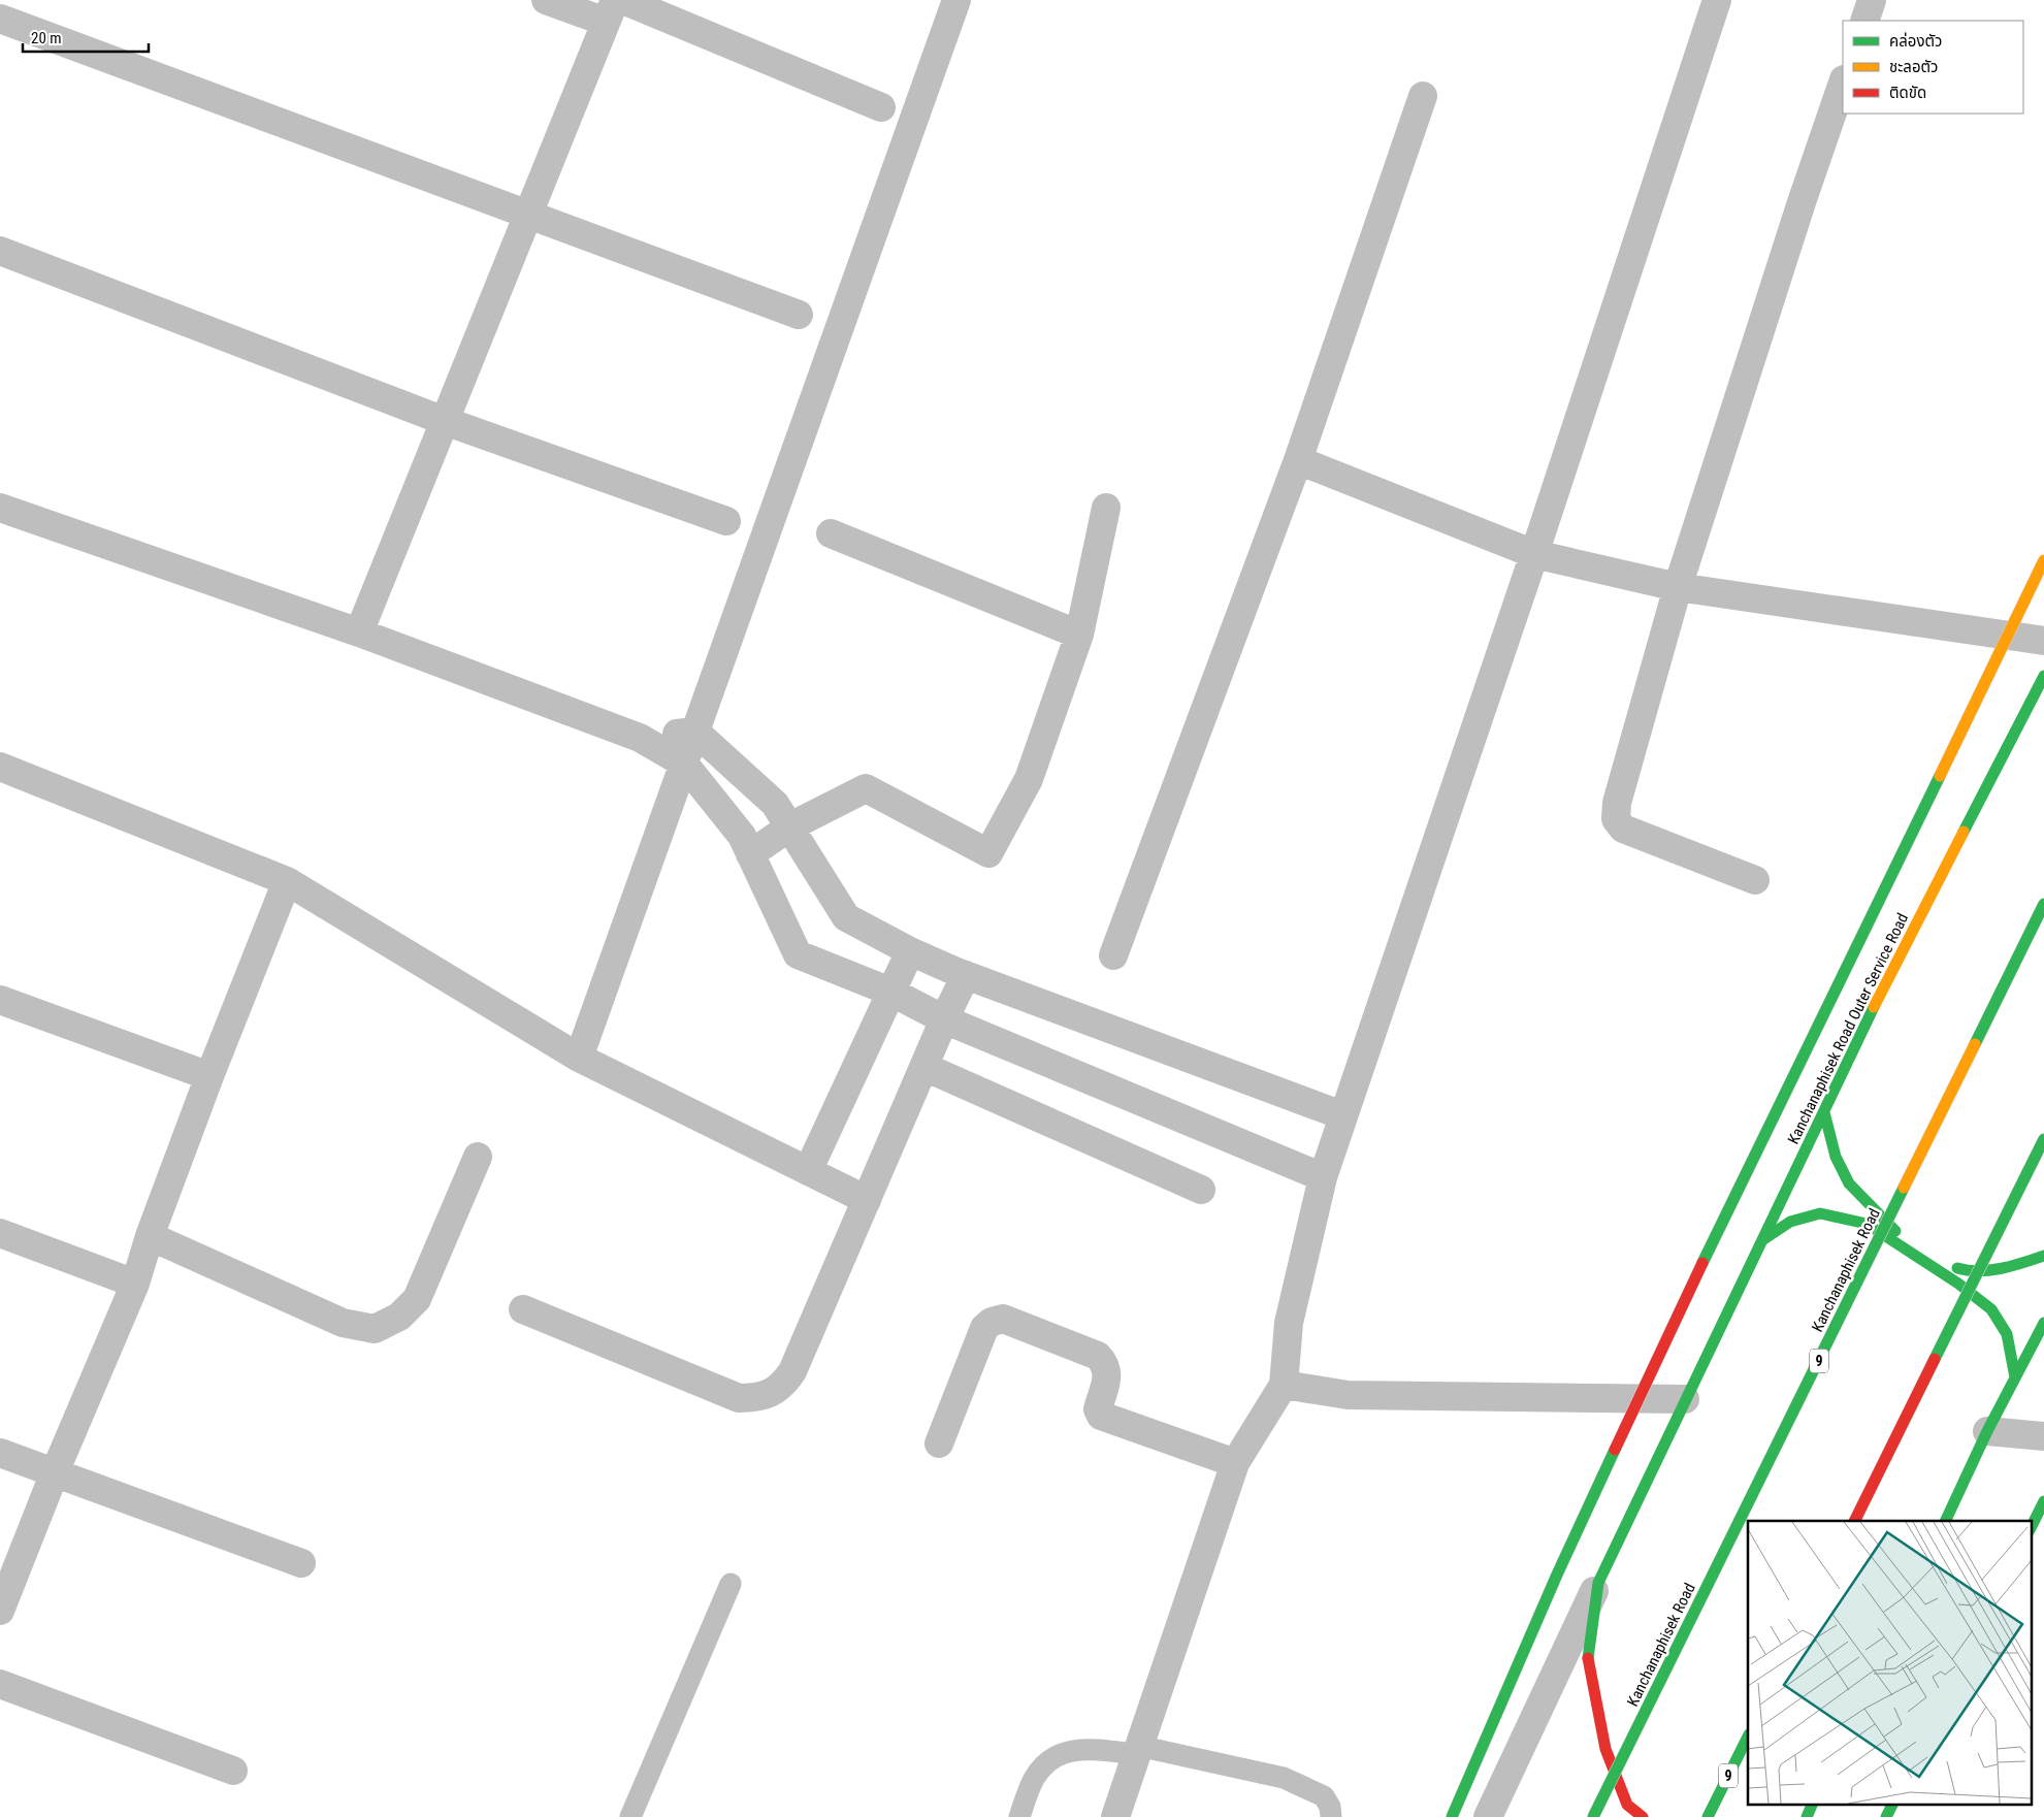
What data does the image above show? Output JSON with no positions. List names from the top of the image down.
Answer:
{
  "streets": {
    "main road": ["Kanchanaphisek Road Outer Service Road", "Kanchanaphisek Road", "9"]
  },
  "legend": ["คล่องตัว", "ชะลอตัว", "ติดขัด"],
  "scale_bar": "20 m"
}
